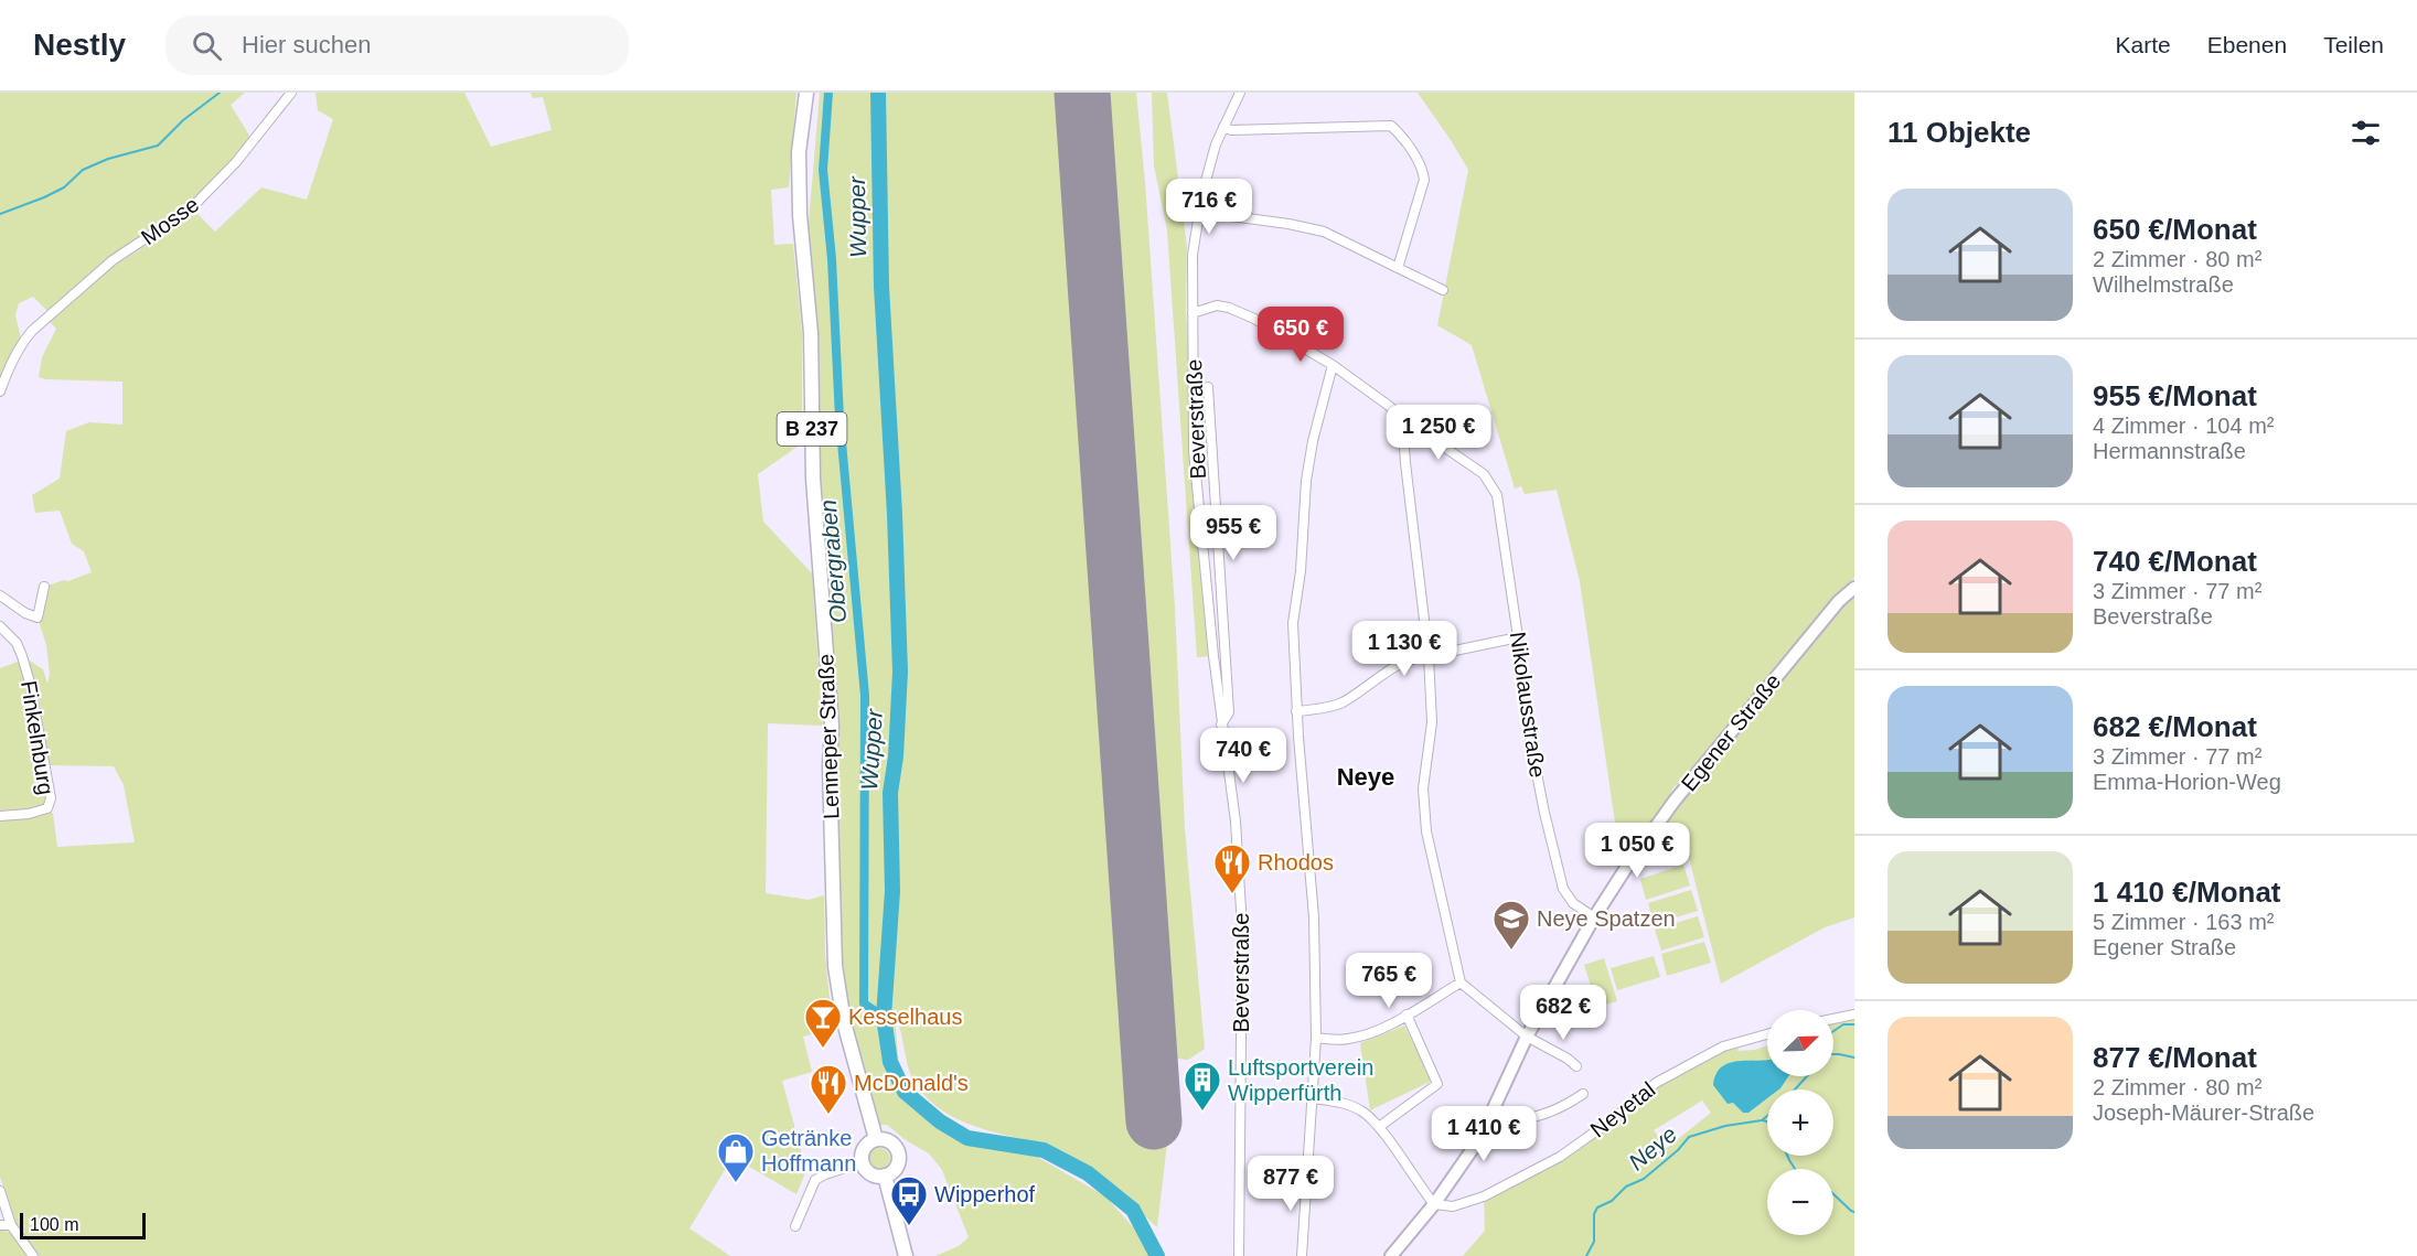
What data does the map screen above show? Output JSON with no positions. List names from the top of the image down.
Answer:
{
  "streets": {
    "main road": ["B 237", "Lenneper Straße"],
    "street": [
      "Mosse",
      "Beverstraße",
      "Nikolausstraße",
      "Egener Straße",
      "Finkelnburg",
      "Neyetal"
    ]
  },
  "crossings": [
    ["Nikolausstraße", "Egener Straße"],
    ["Egener Straße", "Neyetal"]
  ],
  "districts": ["Neye"],
  "water": ["Wupper", "Obergraben", "Neye"],
  "places": {
    "restaurant": ["Rhodos", "McDonald's"],
    "school or university": ["Neye Spatzen"],
    "bar": ["Kesselhaus"],
    "building": ["Luftsportverein Wipperfürth"],
    "shop": ["Getränke Hoffmann"],
    "bus stop": ["Wipperhof"]
  },
  "scale_bar": "100 m",
  "north": "top right",
  "page": {
    "header": "Nestly",
    "search": "Hier suchen",
    "nav": ["Karte", "Ebenen", "Teilen"],
    "heading": "11 Objekte",
    "list": [
      {
        "name": "650 €/Monat",
        "note": "2 Zimmer · 80 m² · Wilhelmstraße"
      },
      {
        "name": "955 €/Monat",
        "note": "4 Zimmer · 104 m² · Hermannstraße"
      },
      {
        "name": "740 €/Monat",
        "note": "3 Zimmer · 77 m² · Beverstraße"
      },
      {
        "name": "682 €/Monat",
        "note": "3 Zimmer · 77 m² · Emma-Horion-Weg"
      },
      {
        "name": "1 410 €/Monat",
        "note": "5 Zimmer · 163 m² · Egener Straße"
      },
      {
        "name": "877 €/Monat",
        "note": "2 Zimmer · 80 m² · Joseph-Mäurer-Straße"
      }
    ],
    "price": [
      "716 €",
      "650 €",
      "1 250 €",
      "955 €",
      "1 130 €",
      "740 €",
      "1 050 €",
      "765 €",
      "682 €",
      "1 410 €",
      "877 €"
    ],
    "map_buttons": ["+", "−"],
    "scale": "100 m"
  }
}
